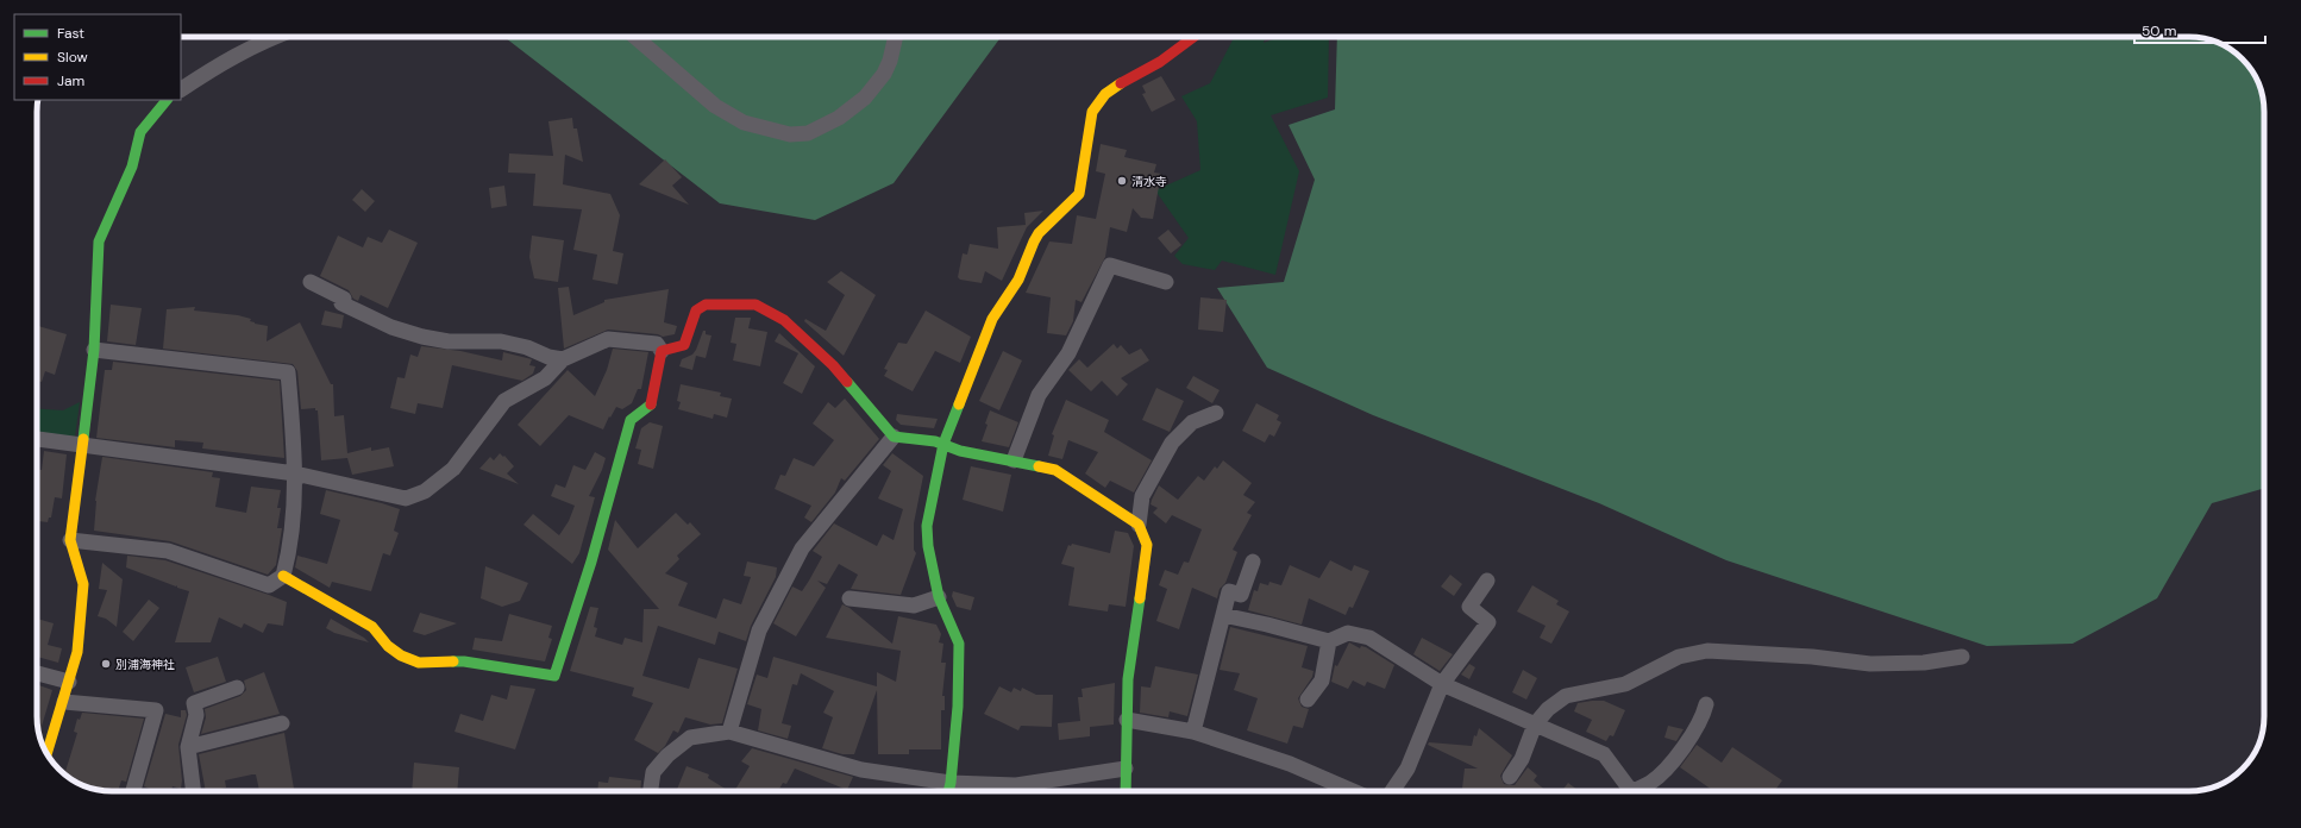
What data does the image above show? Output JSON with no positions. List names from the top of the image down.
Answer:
{
  "places": ["清水寺", "別浦海神社"],
  "legend": ["Fast", "Slow", "Jam"],
  "scale_bar": "50 m"
}
